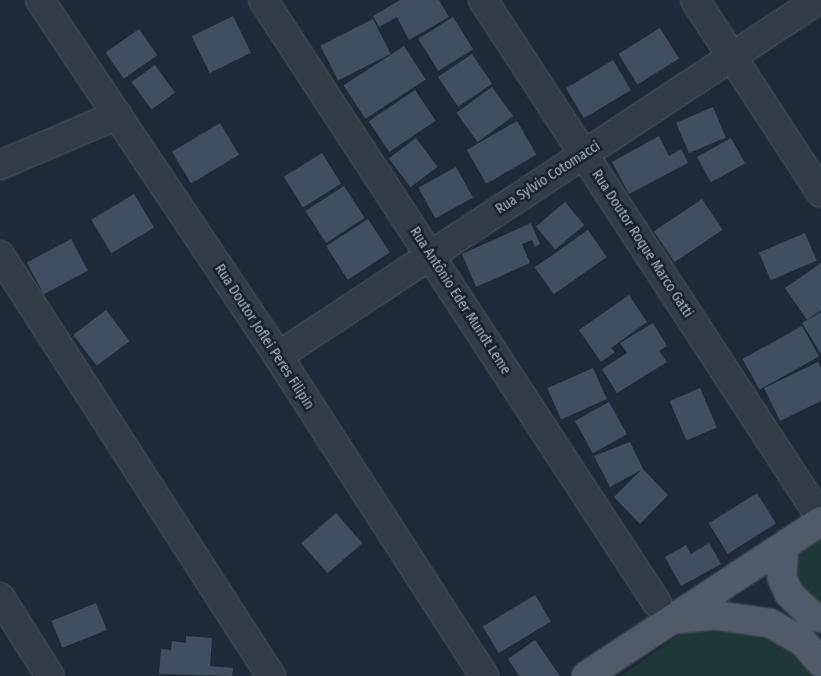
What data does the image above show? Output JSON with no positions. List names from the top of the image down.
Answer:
{
  "streets": {
    "street": [
      "Rua Sylvio Cotomacci",
      "Rua Doutor Roque Marco Gatti",
      "Rua Antônio Eder Mundt Leme",
      "Rua Doutor Joflei Peres Filipin"
    ]
  },
  "crossings": [
    ["Rua Sylvio Cotomacci", "Rua Doutor Roque Marco Gatti"],
    ["Rua Sylvio Cotomacci", "Rua Antônio Eder Mundt Leme"],
    ["Rua Sylvio Cotomacci", "Rua Doutor Joflei Peres Filipin"]
  ]
}
